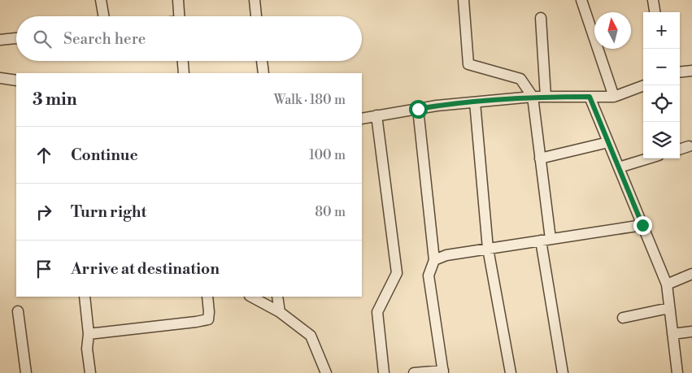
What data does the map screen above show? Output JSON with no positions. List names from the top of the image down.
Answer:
{
  "north": "top",
  "page": {
    "map_buttons": ["+", "−"],
    "search": "Search here",
    "heading": ["3 min", "Walk · 180 m"],
    "list": [
      ["Continue", "100 m"],
      ["Turn right", "80 m"],
      "Arrive at destination"
    ]
  }
}
